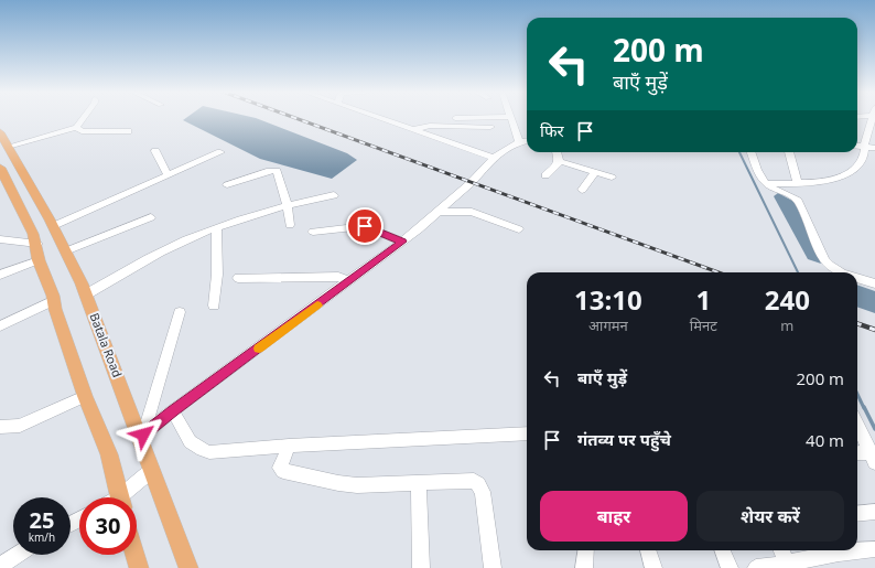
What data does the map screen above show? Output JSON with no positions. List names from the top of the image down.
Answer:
{
  "streets": {
    "main road": ["Batala Road"]
  },
  "page": {
    "turn": ["200 m", "बाएँ मुड़ें"],
    "then": "फिर",
    "eta": [
      "13:10",
      "आगमन",
      "1",
      "मिनट",
      "240",
      "m"
    ],
    "list": [
      {
        "name": "बाएँ मुड़ें",
        "value": "200 m"
      },
      {
        "name": "गंतव्य पर पहुँचे",
        "value": "40 m"
      }
    ],
    "buttons": ["बाहर", "शेयर करें"],
    "speed": "25 km/h",
    "limit": "30"
  }
}
